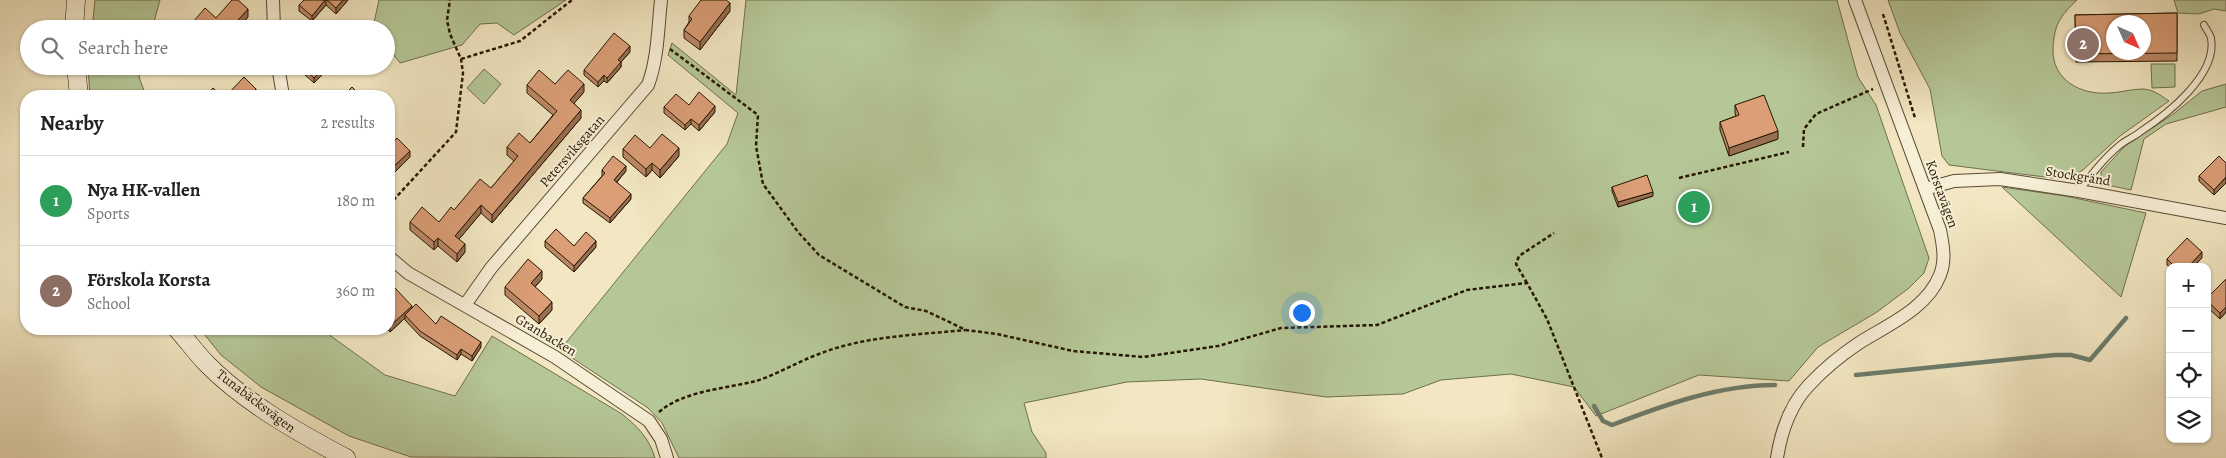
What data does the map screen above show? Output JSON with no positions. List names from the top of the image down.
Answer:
{
  "streets": {
    "street": [
      "Petersviksgatan",
      "Stockgränd",
      "Korstavägen",
      "Granbacken",
      "Tunabäcksvägen"
    ]
  },
  "crossings": [
    ["Petersviksgatan", "Granbacken"],
    ["Stockgränd", "Korstavägen"]
  ],
  "north": "bottom right",
  "page": {
    "search": "Search here",
    "pins": ["2", "1"],
    "heading": ["Nearby", "2 results"],
    "list": [
      {
        "mark": "1",
        "name": "Nya HK-vallen",
        "note": "Sports",
        "value": "180 m"
      },
      {
        "mark": "2",
        "name": "Förskola Korsta",
        "note": "School",
        "value": "360 m"
      }
    ],
    "map_buttons": ["+", "−"]
  }
}
